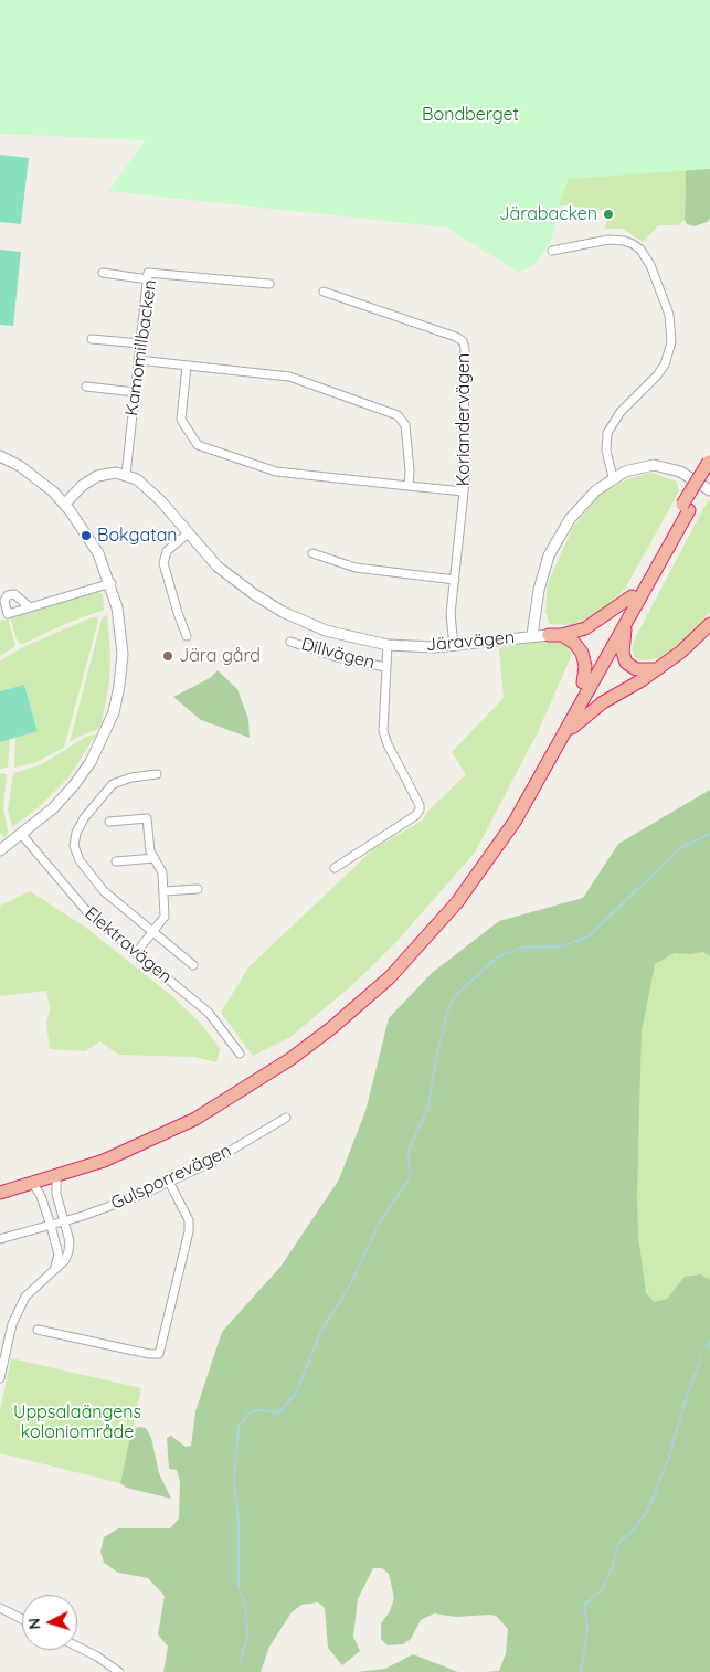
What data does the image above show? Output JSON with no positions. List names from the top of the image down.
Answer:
{
  "streets": {
    "street": [
      "Kamomillbacken",
      "Koriandervägen",
      "Järavägen",
      "Dillvägen",
      "Elektravägen",
      "Gulsporrevägen"
    ]
  },
  "crossings": [
    ["Kamomillbacken", "Järavägen"],
    ["Koriandervägen", "Järavägen"]
  ],
  "parks": ["Bondberget", "Uppsalaängens koloniområde"],
  "places": ["Järabacken", "Bokgatan", "Jära gård"],
  "north": "left"
}
